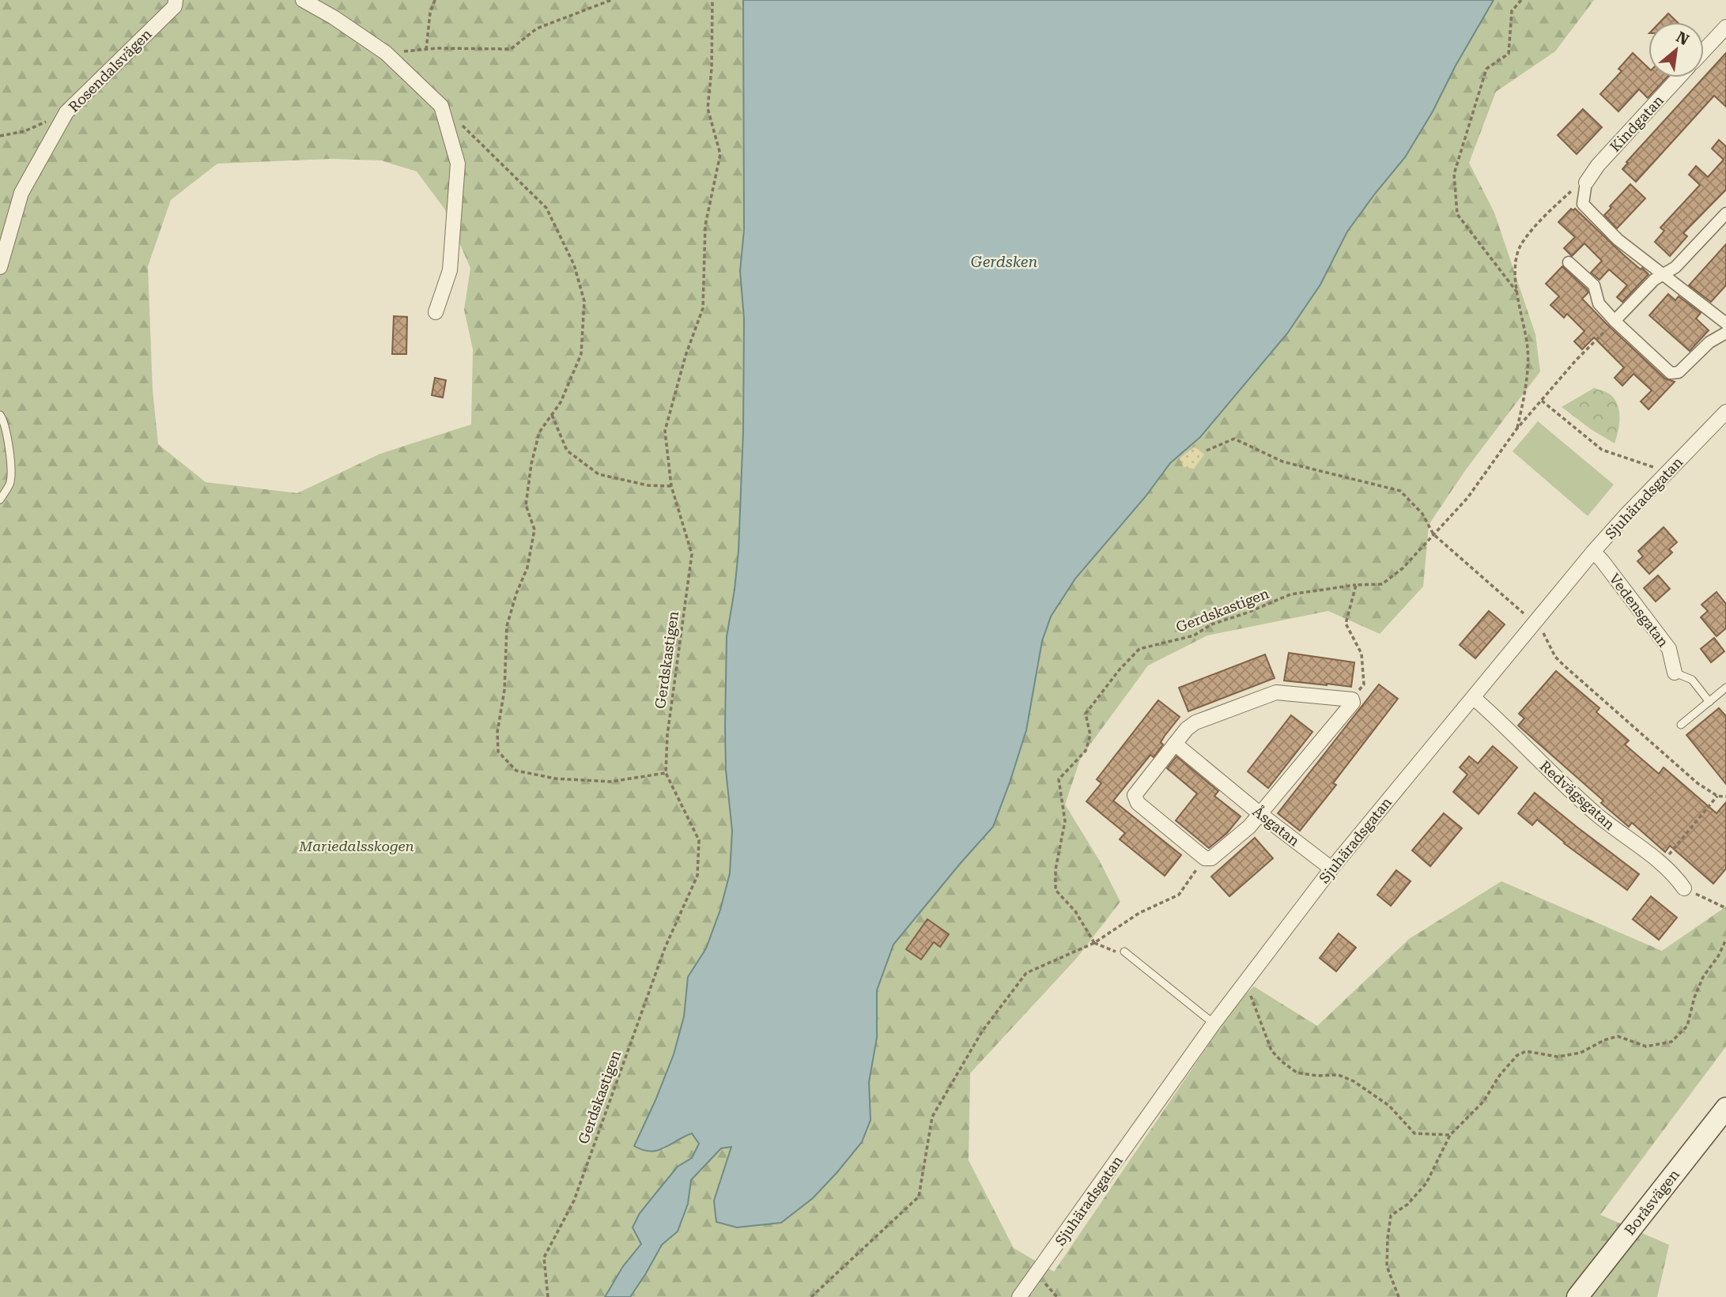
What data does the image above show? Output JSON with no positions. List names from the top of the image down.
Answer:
{
  "streets": {
    "main road": ["Boråsvägen"],
    "street": [
      "Rosendalsvägen",
      "Kindgatan",
      "Sjuhäradsgatan",
      "Vedensgatan",
      "Redvägsgatan",
      "Åsgatan"
    ],
    "path": ["Gerdskastigen"]
  },
  "crossings": [
    ["Sjuhäradsgatan", "Vedensgatan"],
    ["Sjuhäradsgatan", "Redvägsgatan"],
    ["Sjuhäradsgatan", "Åsgatan"]
  ],
  "water": ["Gerdsken"],
  "parks": ["Mariedalsskogen"],
  "north": "top right"
}
